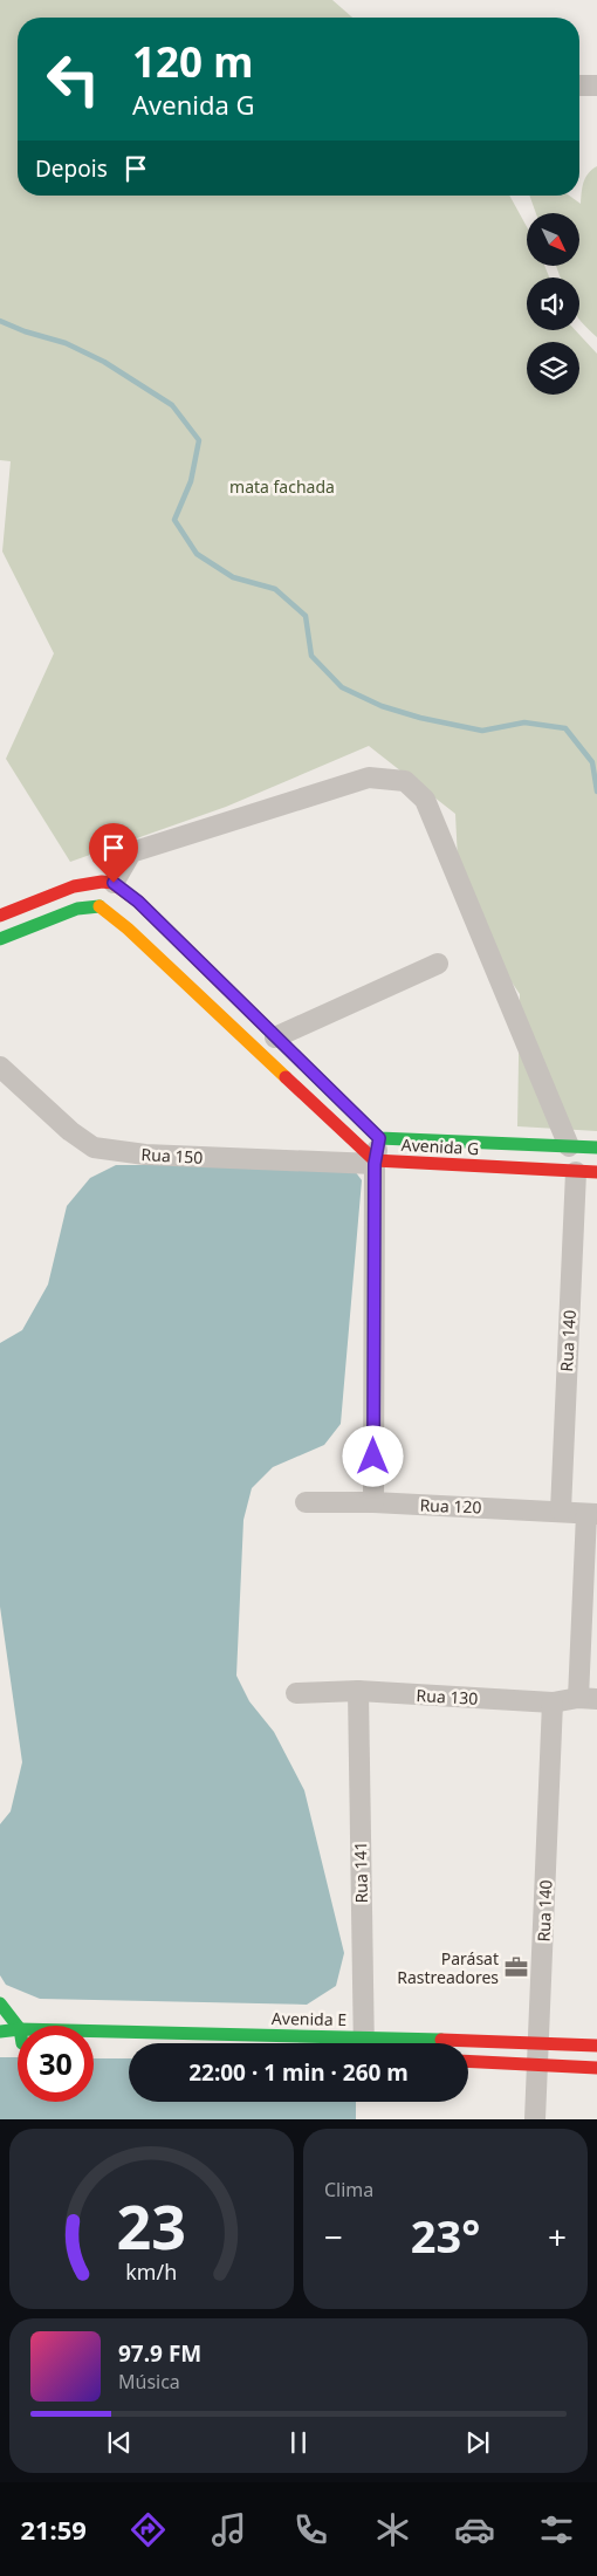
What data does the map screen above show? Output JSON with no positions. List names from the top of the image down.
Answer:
{
  "streets": {
    "street": [
      "Avenida G",
      "Rua 150",
      "Rua 140",
      "Rua 120",
      "Rua 130",
      "Rua 141",
      "Avenida E"
    ]
  },
  "crossings": [
    ["Avenida G", "Rua 150"],
    ["Avenida G", "Rua 140"],
    ["Rua 140", "Rua 120"],
    ["Rua 140", "Rua 130"],
    ["Rua 140", "Avenida E"],
    ["Rua 130", "Rua 141"]
  ],
  "parks": ["mata fachada"],
  "places": {
    "office": ["Parásat Rastreadores"]
  },
  "north": "bottom right",
  "page": {
    "turn": ["120 m", "Avenida G"],
    "then": "Depois",
    "limit": "30",
    "trip": "22:00 · 1 min · 260 m",
    "tile": "Clima",
    "heat": ["−", "23°", "+"],
    "song": ["97.9 FM", "Música"],
    "tabs": "21:59",
    "gauge": ["23", "km/h"]
  }
}
